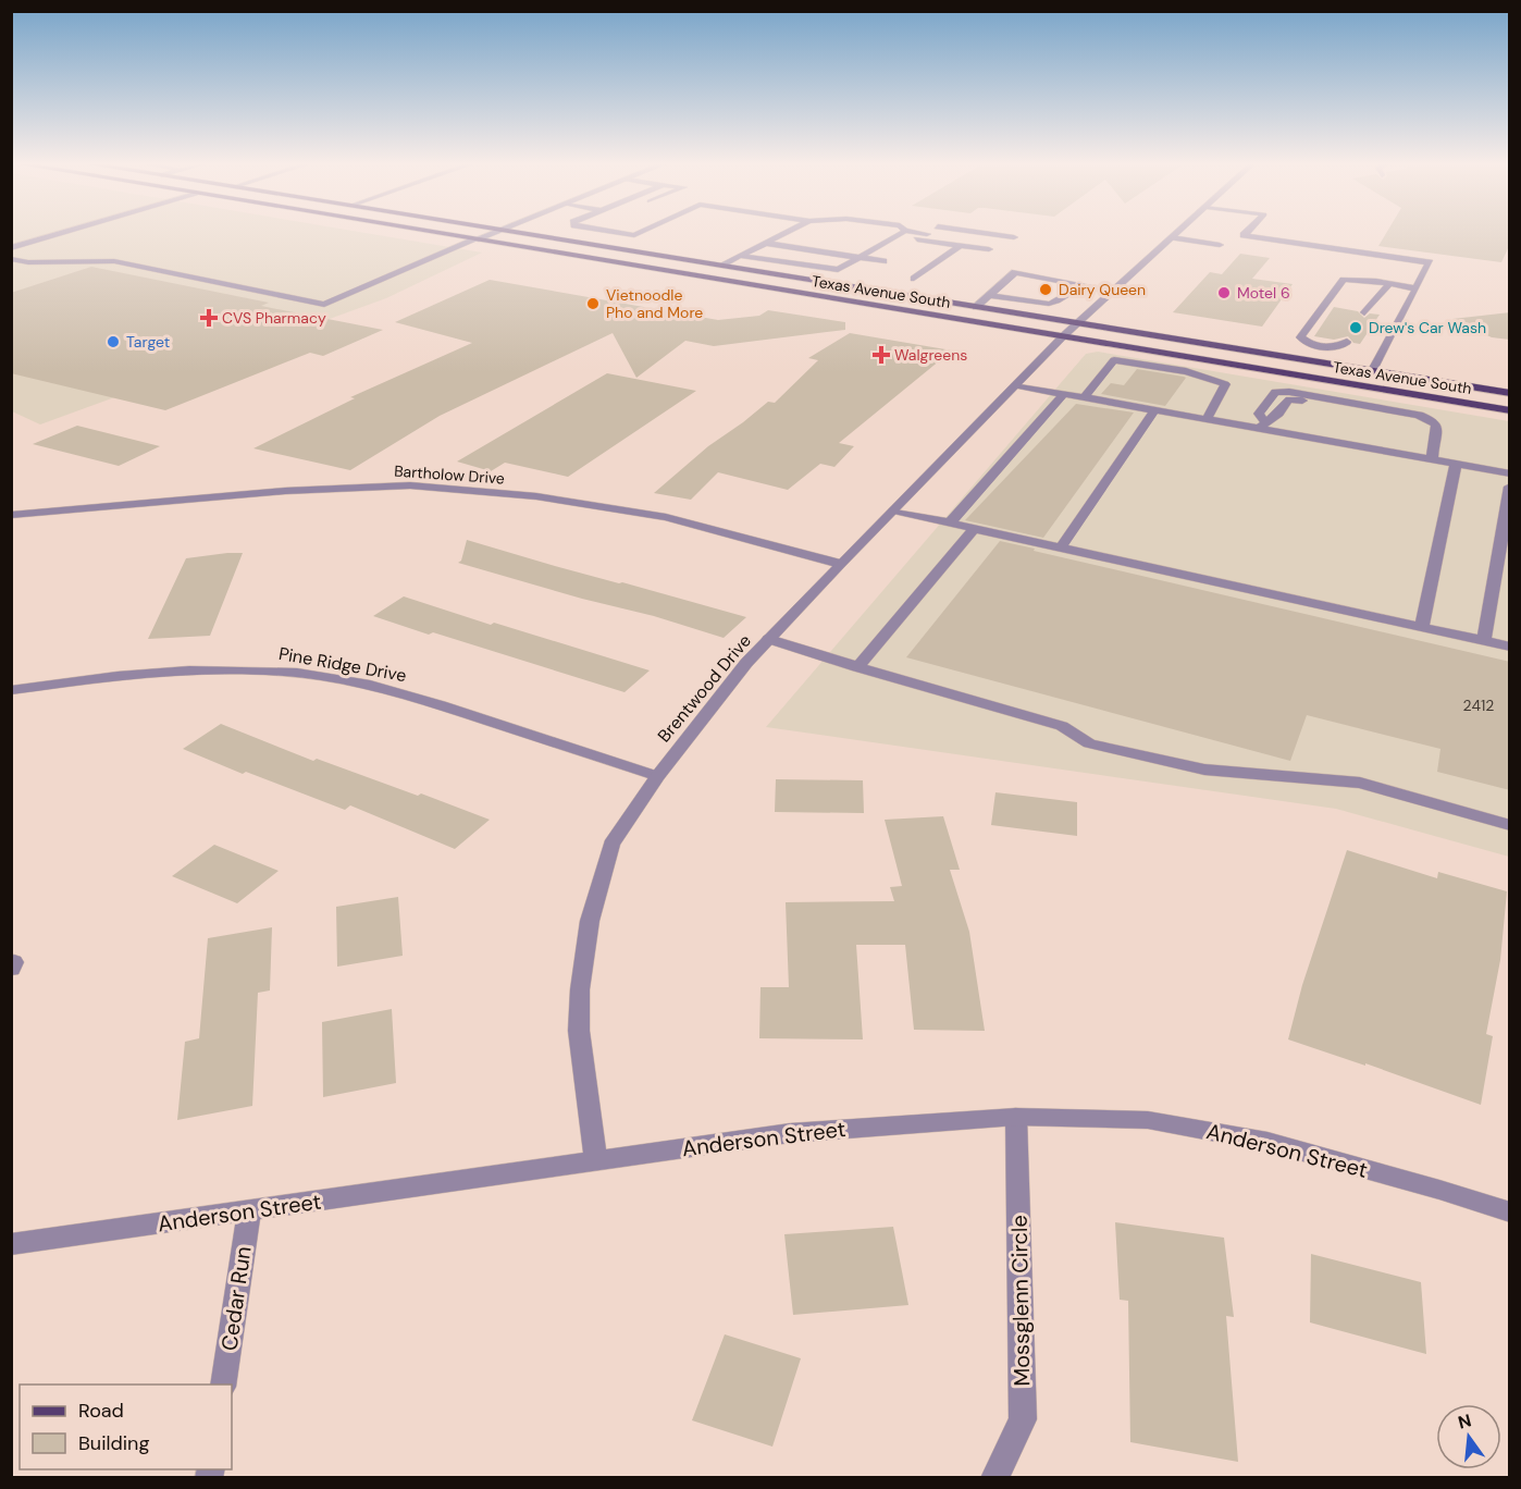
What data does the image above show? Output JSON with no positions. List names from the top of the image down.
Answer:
{
  "streets": {
    "main road": ["Texas Avenue South"],
    "street": [
      "Bartholow Drive",
      "Pine Ridge Drive",
      "Brentwood Drive",
      "Anderson Street",
      "Cedar Run",
      "Mossglenn Circle"
    ]
  },
  "crossings": [
    ["Texas Avenue South", "Brentwood Drive"],
    ["Bartholow Drive", "Brentwood Drive"],
    ["Pine Ridge Drive", "Brentwood Drive"],
    ["Brentwood Drive", "Anderson Street"],
    ["Anderson Street", "Cedar Run"],
    ["Anderson Street", "Mossglenn Circle"]
  ],
  "places": {
    "other": [
      "Dairy Queen",
      "Motel 6",
      "Vietnoodle Pho and More",
      "Drew's Car Wash",
      "Target"
    ],
    "health": ["CVS Pharmacy", "Walgreens"]
  },
  "house_numbers": ["2412"],
  "legend": ["Road", "Building"],
  "north": "top"
}
